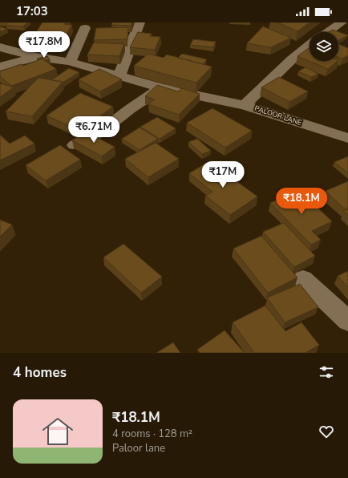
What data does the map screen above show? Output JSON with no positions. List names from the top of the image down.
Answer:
{
  "streets": {
    "street": ["PALOOR LANE"]
  },
  "page": {
    "status": "17:03",
    "price": [
      "₹17.8M",
      "₹6.71M",
      "₹17M",
      "₹18.1M"
    ],
    "heading": "4 homes",
    "list": [
      {
        "name": "₹18.1M",
        "note": "4 rooms · 128 m² · Paloor lane"
      }
    ]
  }
}
